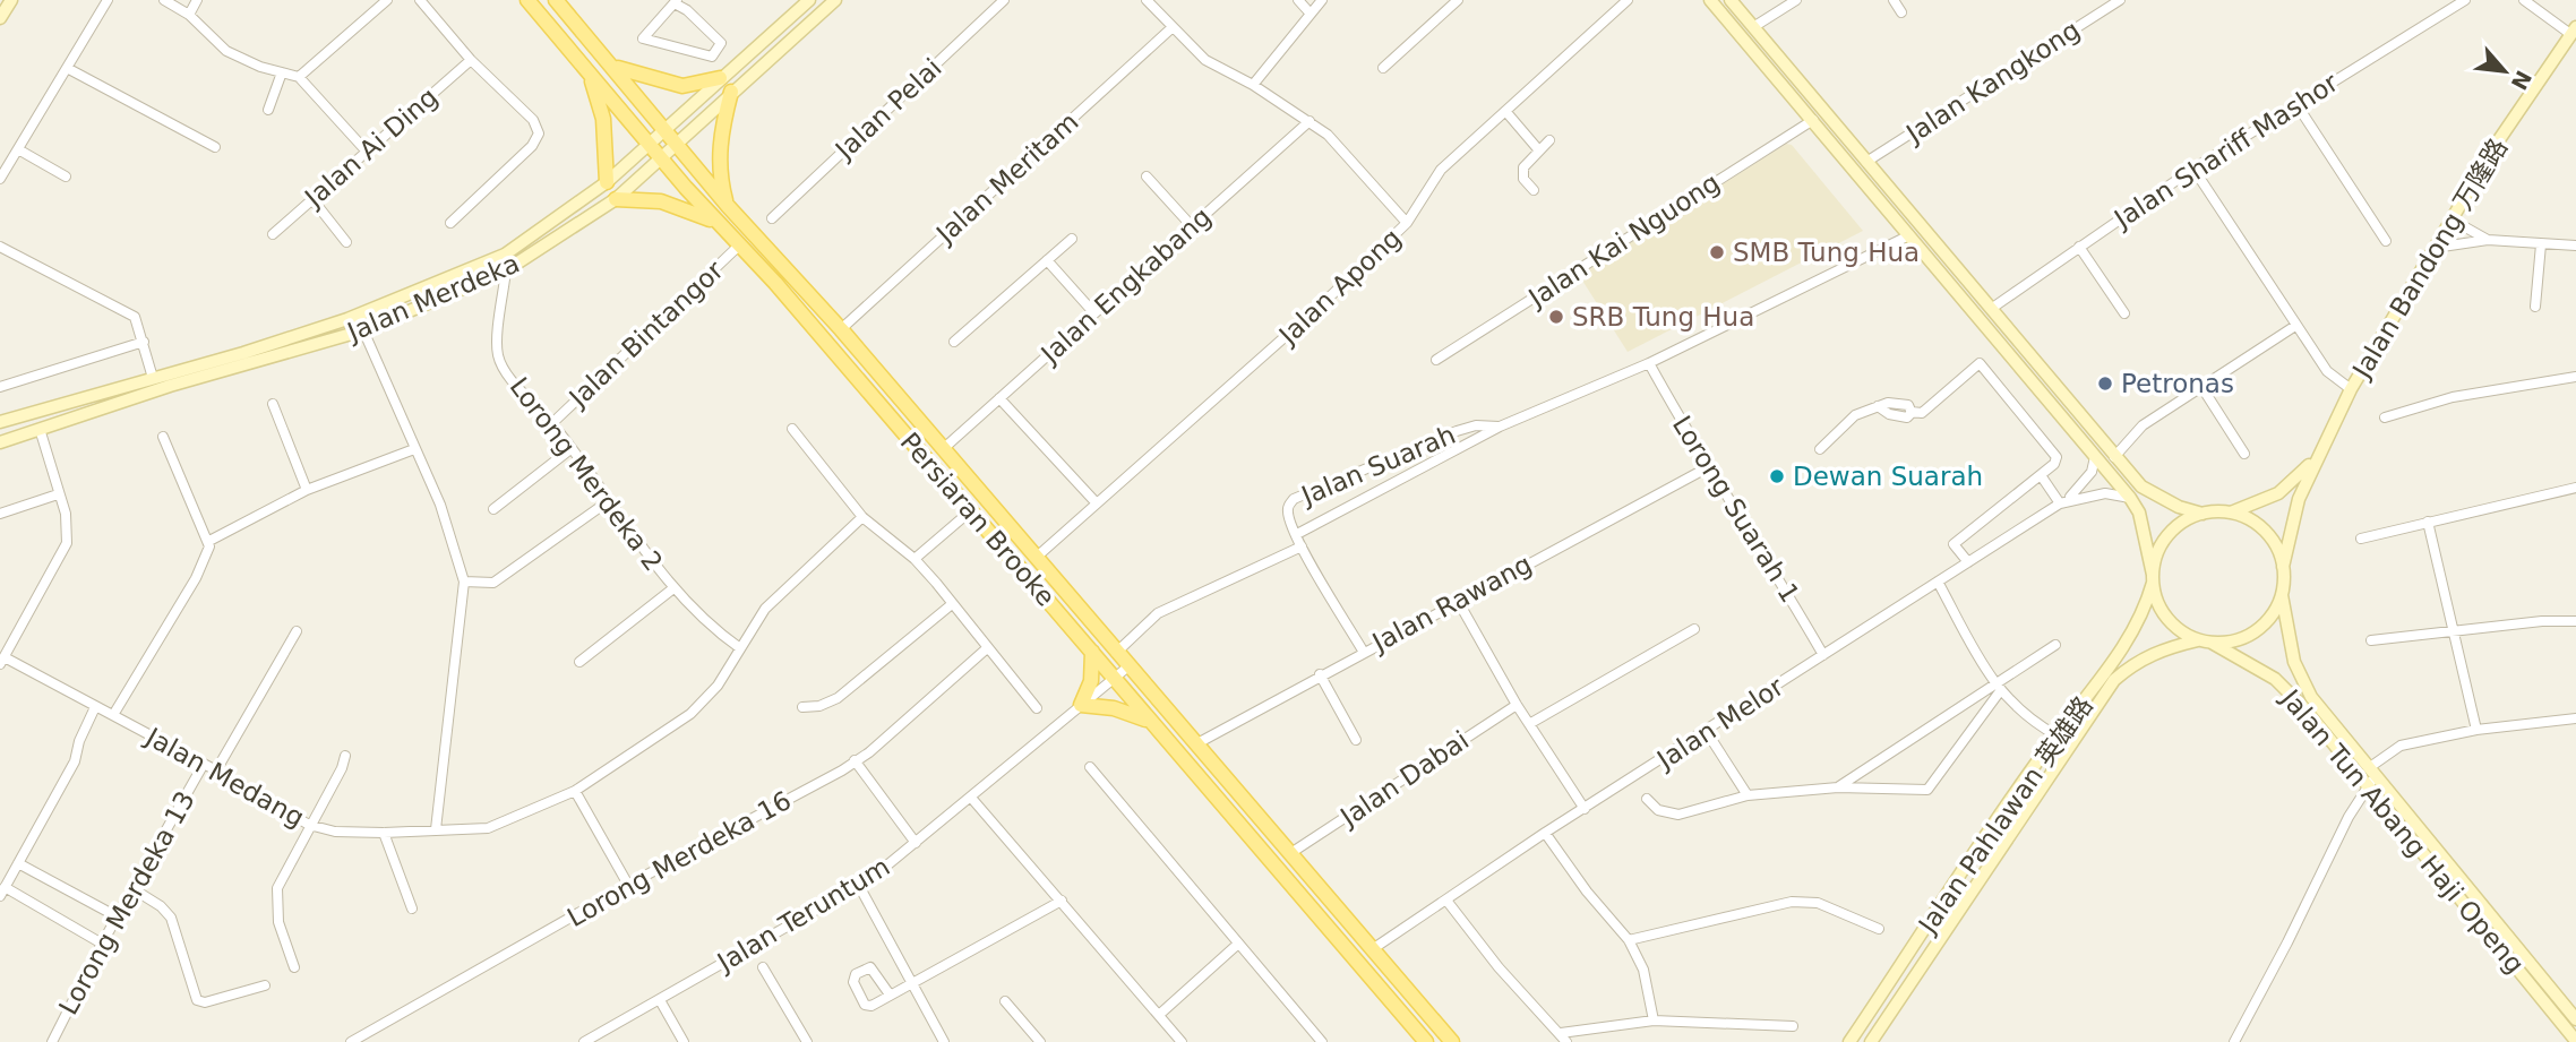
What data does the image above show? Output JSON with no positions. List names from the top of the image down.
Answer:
{
  "streets": {
    "main road": [
      "Jalan Bandong 万隆路",
      "Jalan Merdeka",
      "Persiaran Brooke",
      "Jalan Pahlawan 英雄路",
      "Jalan Tun Abang Haji Openg"
    ],
    "street": [
      "Jalan Kangkong",
      "Jalan Pelai",
      "Jalan Ai Ding",
      "Jalan Shariff Mashor",
      "Jalan Meritam",
      "Jalan Kai Nguong",
      "Jalan Engkabang",
      "Jalan Apong",
      "Jalan Bintangor",
      "Jalan Suarah",
      "Lorong Merdeka 2",
      "Lorong Suarah 1",
      "Jalan Rawang",
      "Jalan Melor",
      "Jalan Medang",
      "Jalan Dabai",
      "Lorong Merdeka 16",
      "Lorong Merdeka 13",
      "Jalan Teruntum"
    ]
  },
  "crossings": [
    ["Jalan Meritam", "Persiaran Brooke"],
    ["Jalan Bandong 万隆路", "Jalan Pahlawan 英雄路"],
    ["Jalan Bandong 万隆路", "Jalan Tun Abang Haji Openg"],
    ["Jalan Engkabang", "Persiaran Brooke"],
    ["Jalan Apong", "Persiaran Brooke"],
    ["Jalan Merdeka", "Lorong Merdeka 2"],
    ["Jalan Merdeka", "Persiaran Brooke"],
    ["Jalan Bintangor", "Lorong Merdeka 2"],
    ["Jalan Bintangor", "Persiaran Brooke"],
    ["Jalan Suarah", "Lorong Suarah 1"],
    ["Jalan Suarah", "Jalan Rawang"],
    ["Lorong Merdeka 2", "Jalan Medang"],
    ["Lorong Suarah 1", "Jalan Rawang"],
    ["Lorong Suarah 1", "Jalan Melor"],
    ["Persiaran Brooke", "Jalan Rawang"],
    ["Persiaran Brooke", "Jalan Melor"],
    ["Persiaran Brooke", "Jalan Dabai"],
    ["Persiaran Brooke", "Jalan Teruntum"],
    ["Jalan Medang", "Lorong Merdeka 13"],
    ["Jalan Pahlawan 英雄路", "Jalan Tun Abang Haji Openg"]
  ],
  "places": [
    "SMB Tung Hua",
    "SRB Tung Hua",
    "Petronas",
    "Dewan Suarah"
  ],
  "north": "bottom right"
}
